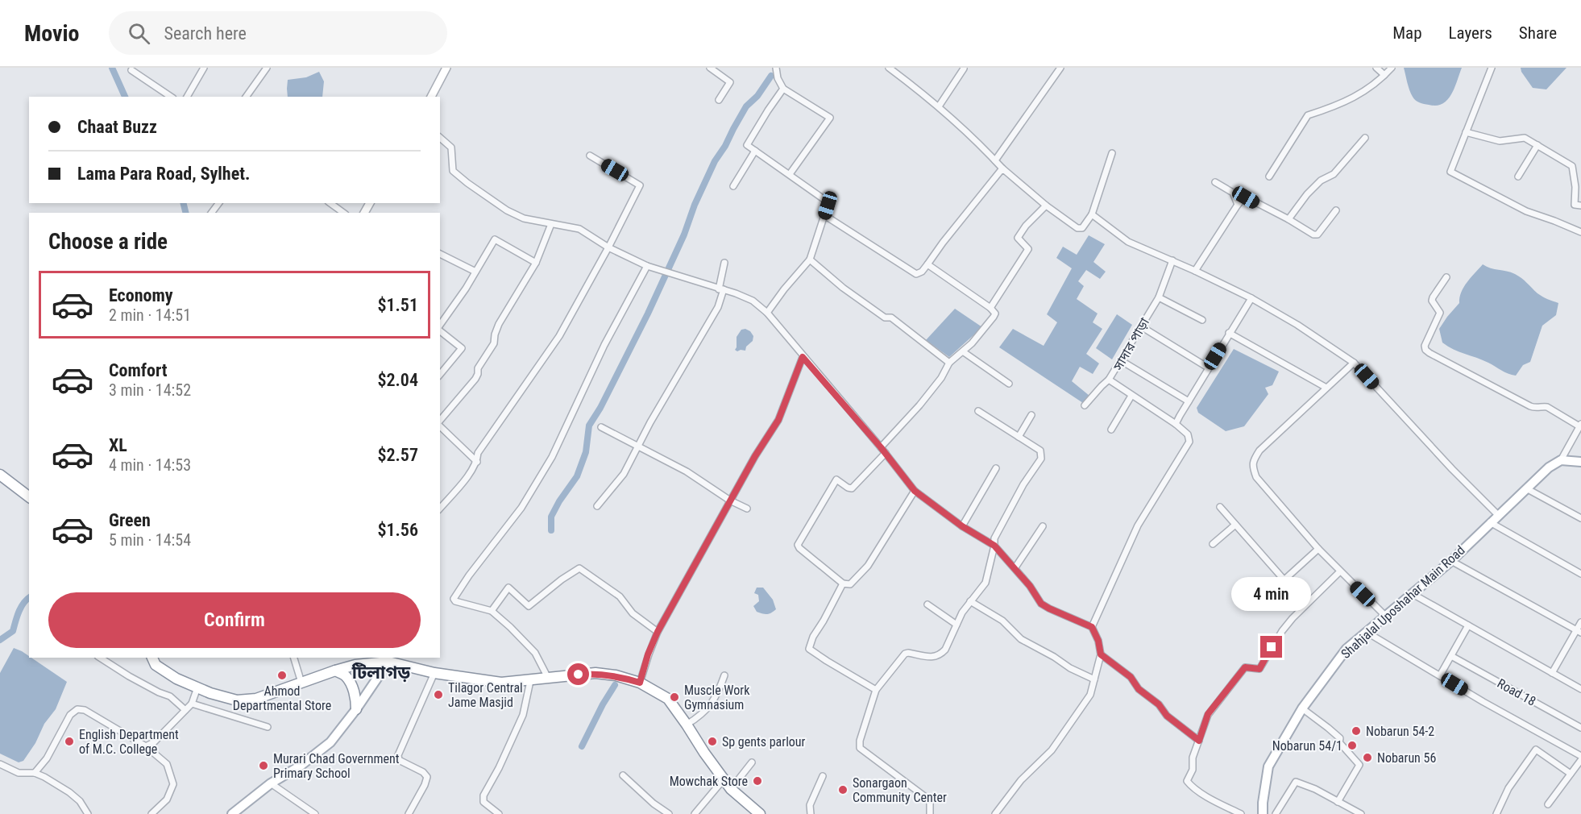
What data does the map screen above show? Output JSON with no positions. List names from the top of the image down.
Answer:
{
  "streets": {
    "main road": ["Shahjalal Uposhahar Main Road"],
    "street": ["সাদার পাড়া", "Road 18"]
  },
  "districts": ["টিলাগড়"],
  "places": [
    "Ahmod Departmental Store",
    "Tilagor Central Jame Masjid",
    "Muscle Work Gymnasium",
    "Nobarun 54-2",
    "English Department of M.C. College",
    "Sp gents parlour",
    "Nobarun 54/1",
    "Nobarun 56",
    "Murari Chad Government Primary School",
    "Mowchak Store",
    "Sonargaon Community Center"
  ],
  "page": {
    "header": "Movio",
    "search": "Search here",
    "nav": ["Map", "Layers", "Share"],
    "banner": ["Chaat Buzz", "Lama Para Road, Sylhet."],
    "heading": "Choose a ride",
    "list": [
      {
        "name": "Economy",
        "note": "2 min · 14:51",
        "value": "$1.51"
      },
      {
        "name": "Comfort",
        "note": "3 min · 14:52",
        "value": "$2.04"
      },
      {
        "name": "XL",
        "note": "4 min · 14:53",
        "value": "$2.57"
      },
      {
        "name": "Green",
        "note": "5 min · 14:54",
        "value": "$1.56"
      }
    ],
    "bubble": "4 min",
    "buttons": "Confirm"
  }
}
